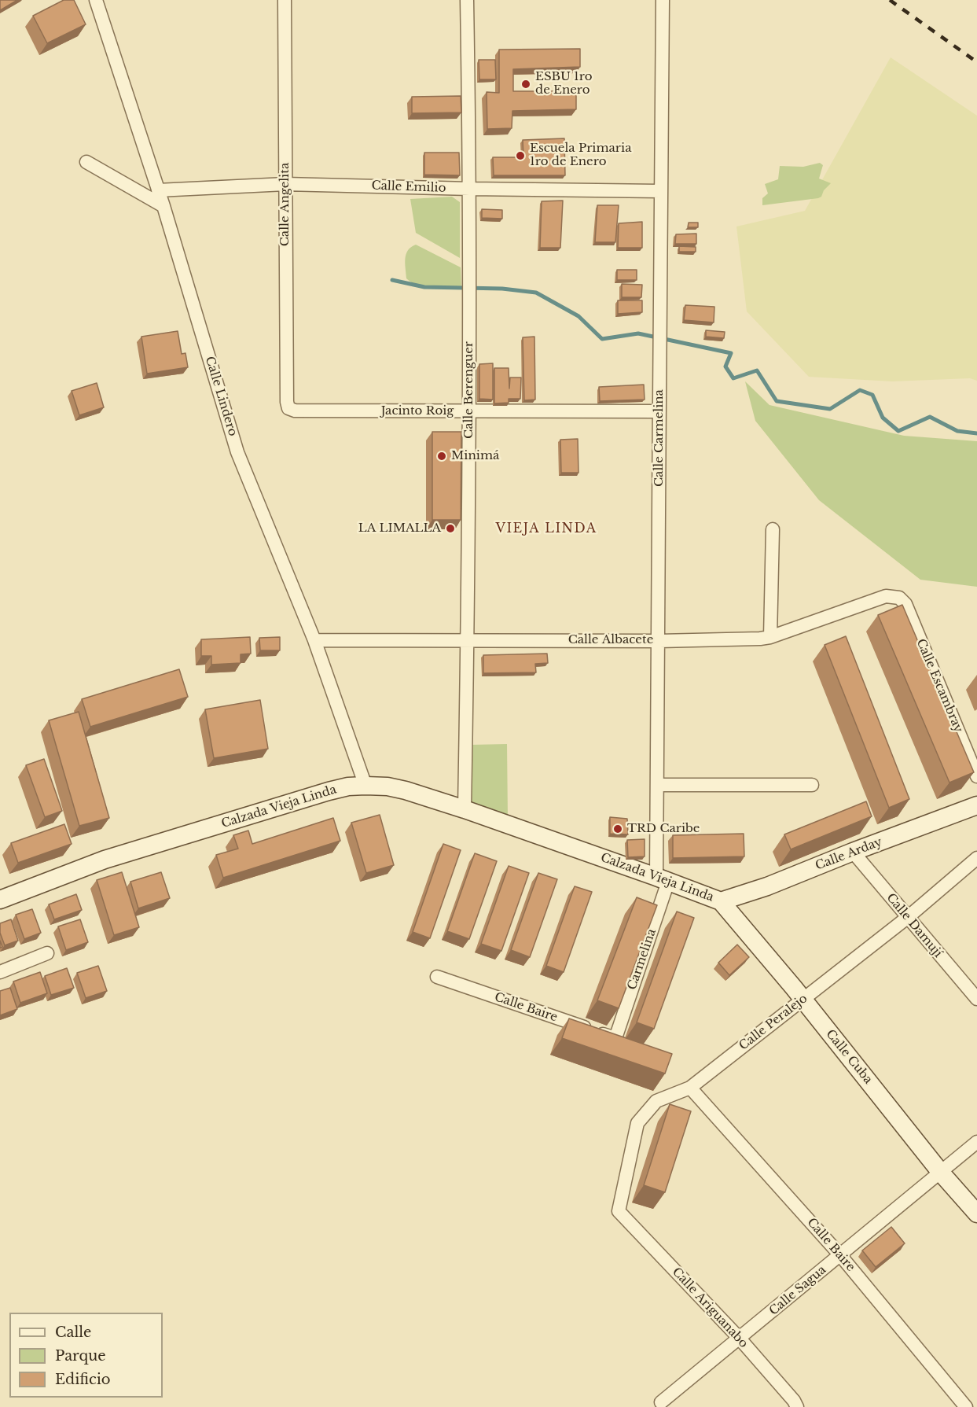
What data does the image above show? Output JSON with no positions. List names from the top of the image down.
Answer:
{
  "streets": {
    "street": [
      "Calle Emilio",
      "Calle Angelita",
      "Calle Berenguer",
      "Calle Lindero",
      "Jacinto Roig",
      "Calle Carmelina",
      "Calle Albacete",
      "Calle Escambray",
      "Calzada Vieja Linda",
      "Calle Arday",
      "Calle Damují",
      "Carmelina",
      "Calle Baire",
      "Calle Peralejo",
      "Calle Cuba",
      "Calle Sagua",
      "Calle Ariguanabo"
    ]
  },
  "crossings": [
    ["Calle Emilio", "Calle Angelita"],
    ["Calle Emilio", "Calle Berenguer"],
    ["Calle Emilio", "Calle Lindero"],
    ["Calle Emilio", "Calle Carmelina"],
    ["Calle Angelita", "Jacinto Roig"],
    ["Calle Berenguer", "Jacinto Roig"],
    ["Calle Berenguer", "Calle Albacete"],
    ["Calle Berenguer", "Calzada Vieja Linda"],
    ["Calle Lindero", "Calle Albacete"],
    ["Calle Lindero", "Calzada Vieja Linda"],
    ["Jacinto Roig", "Calle Carmelina"],
    ["Calle Carmelina", "Calle Albacete"],
    ["Calle Carmelina", "Calzada Vieja Linda"],
    ["Calle Carmelina", "Carmelina"],
    ["Calle Albacete", "Calle Escambray"],
    ["Calzada Vieja Linda", "Calle Arday"],
    ["Calzada Vieja Linda", "Carmelina"],
    ["Calzada Vieja Linda", "Calle Cuba"],
    ["Calle Arday", "Calle Damují"],
    ["Calle Arday", "Calle Cuba"],
    ["Calle Damují", "Calle Peralejo"],
    ["Carmelina", "Calle Baire"],
    ["Calle Baire", "Calle Peralejo"],
    ["Calle Baire", "Calle Sagua"],
    ["Calle Peralejo", "Calle Cuba"],
    ["Calle Peralejo", "Calle Ariguanabo"],
    ["Calle Cuba", "Calle Sagua"],
    ["Calle Sagua", "Calle Ariguanabo"]
  ],
  "districts": ["VIEJA LINDA"],
  "places": [
    "ESBU 1ro de Enero",
    "Escuela Primaria 1ro de Enero",
    "Minimá",
    "LA LIMALLA",
    "TRD Caribe"
  ],
  "legend": ["Calle", "Parque", "Edificio"]
}
